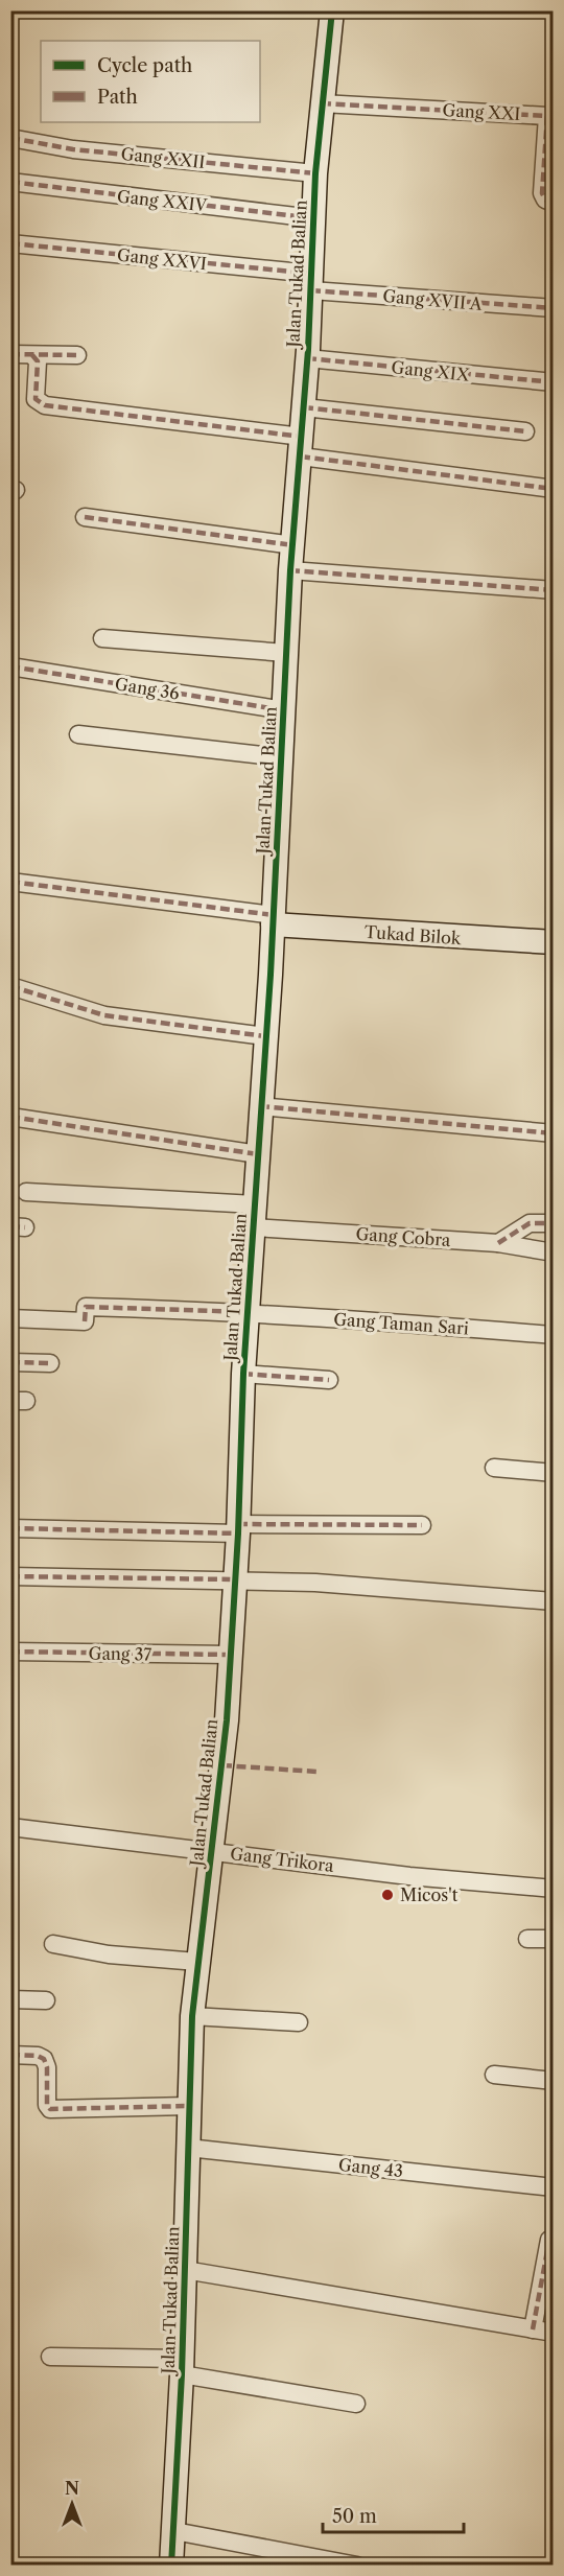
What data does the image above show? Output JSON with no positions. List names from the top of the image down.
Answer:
{
  "streets": {
    "street": [
      "Gang XXI",
      "Gang XXII",
      "Gang XXIV",
      "Gang XXVI",
      "Jalan Tukad Balian",
      "Gang XVII A",
      "Gang XIX",
      "Gang 36",
      "Tukad Bilok",
      "Gang Cobra",
      "Gang Taman Sari",
      "Gang 37",
      "Gang Trikora",
      "Gang 43"
    ]
  },
  "crossings": [
    ["Gang XXI", "Jalan Tukad Balian"],
    ["Gang XXII", "Jalan Tukad Balian"],
    ["Gang XXIV", "Jalan Tukad Balian"],
    ["Gang XXVI", "Jalan Tukad Balian"],
    ["Gang XXVI", "Gang XVII A"],
    ["Jalan Tukad Balian", "Gang XVII A"],
    ["Jalan Tukad Balian", "Gang XIX"],
    ["Jalan Tukad Balian", "Gang 36"],
    ["Jalan Tukad Balian", "Tukad Bilok"],
    ["Jalan Tukad Balian", "Gang Cobra"],
    ["Jalan Tukad Balian", "Gang Taman Sari"],
    ["Jalan Tukad Balian", "Gang 37"],
    ["Jalan Tukad Balian", "Gang Trikora"],
    ["Jalan Tukad Balian", "Gang 43"]
  ],
  "places": ["Micos't"],
  "legend": ["Cycle path", "Path"],
  "scale_bar": "50 m",
  "north": "top"
}
